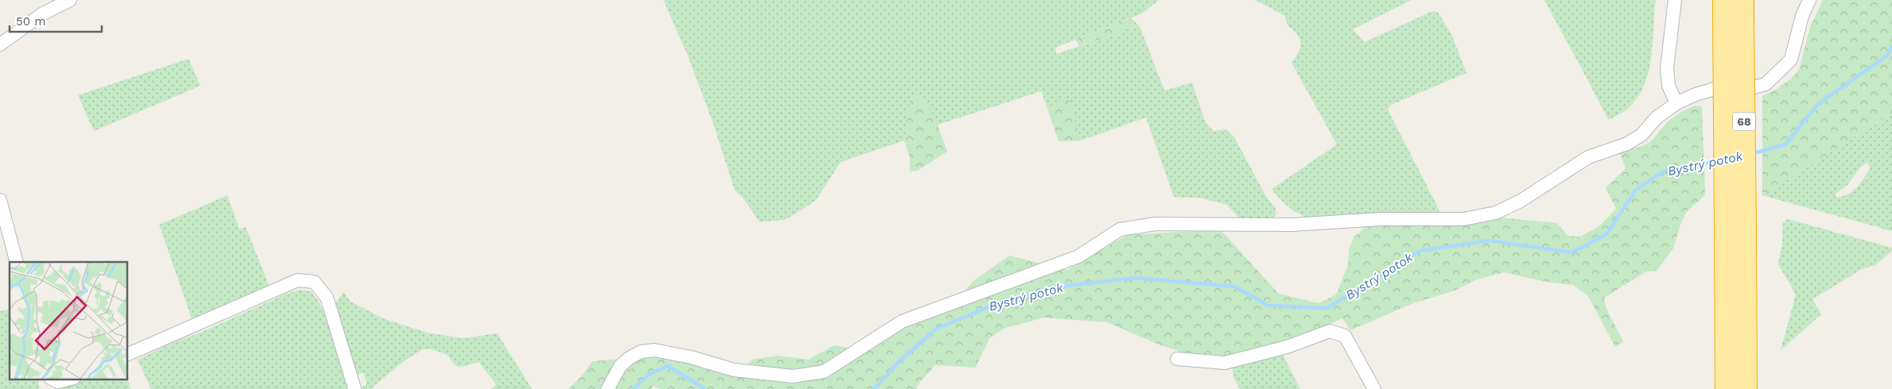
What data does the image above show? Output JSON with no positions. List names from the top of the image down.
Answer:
{
  "streets": {
    "highway": ["68"]
  },
  "water": ["Bystrý potok"],
  "scale_bar": "50 m"
}
